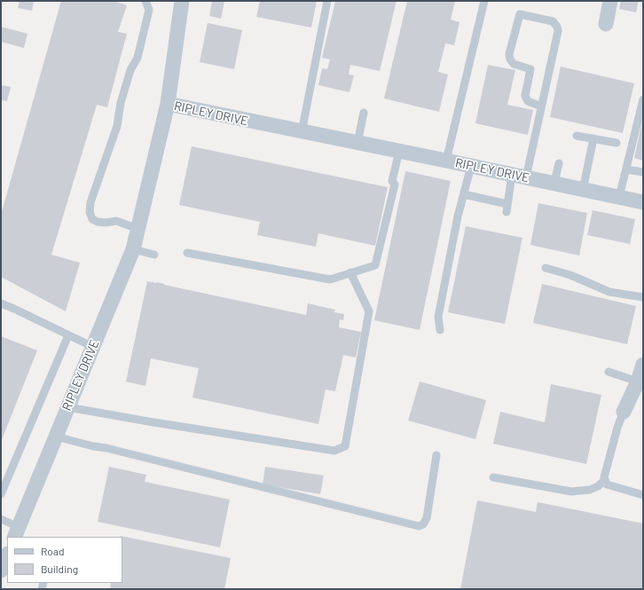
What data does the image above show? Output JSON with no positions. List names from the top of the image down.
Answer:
{
  "streets": {
    "street": ["RIPLEY DRIVE"]
  },
  "legend": ["Road", "Building"]
}
